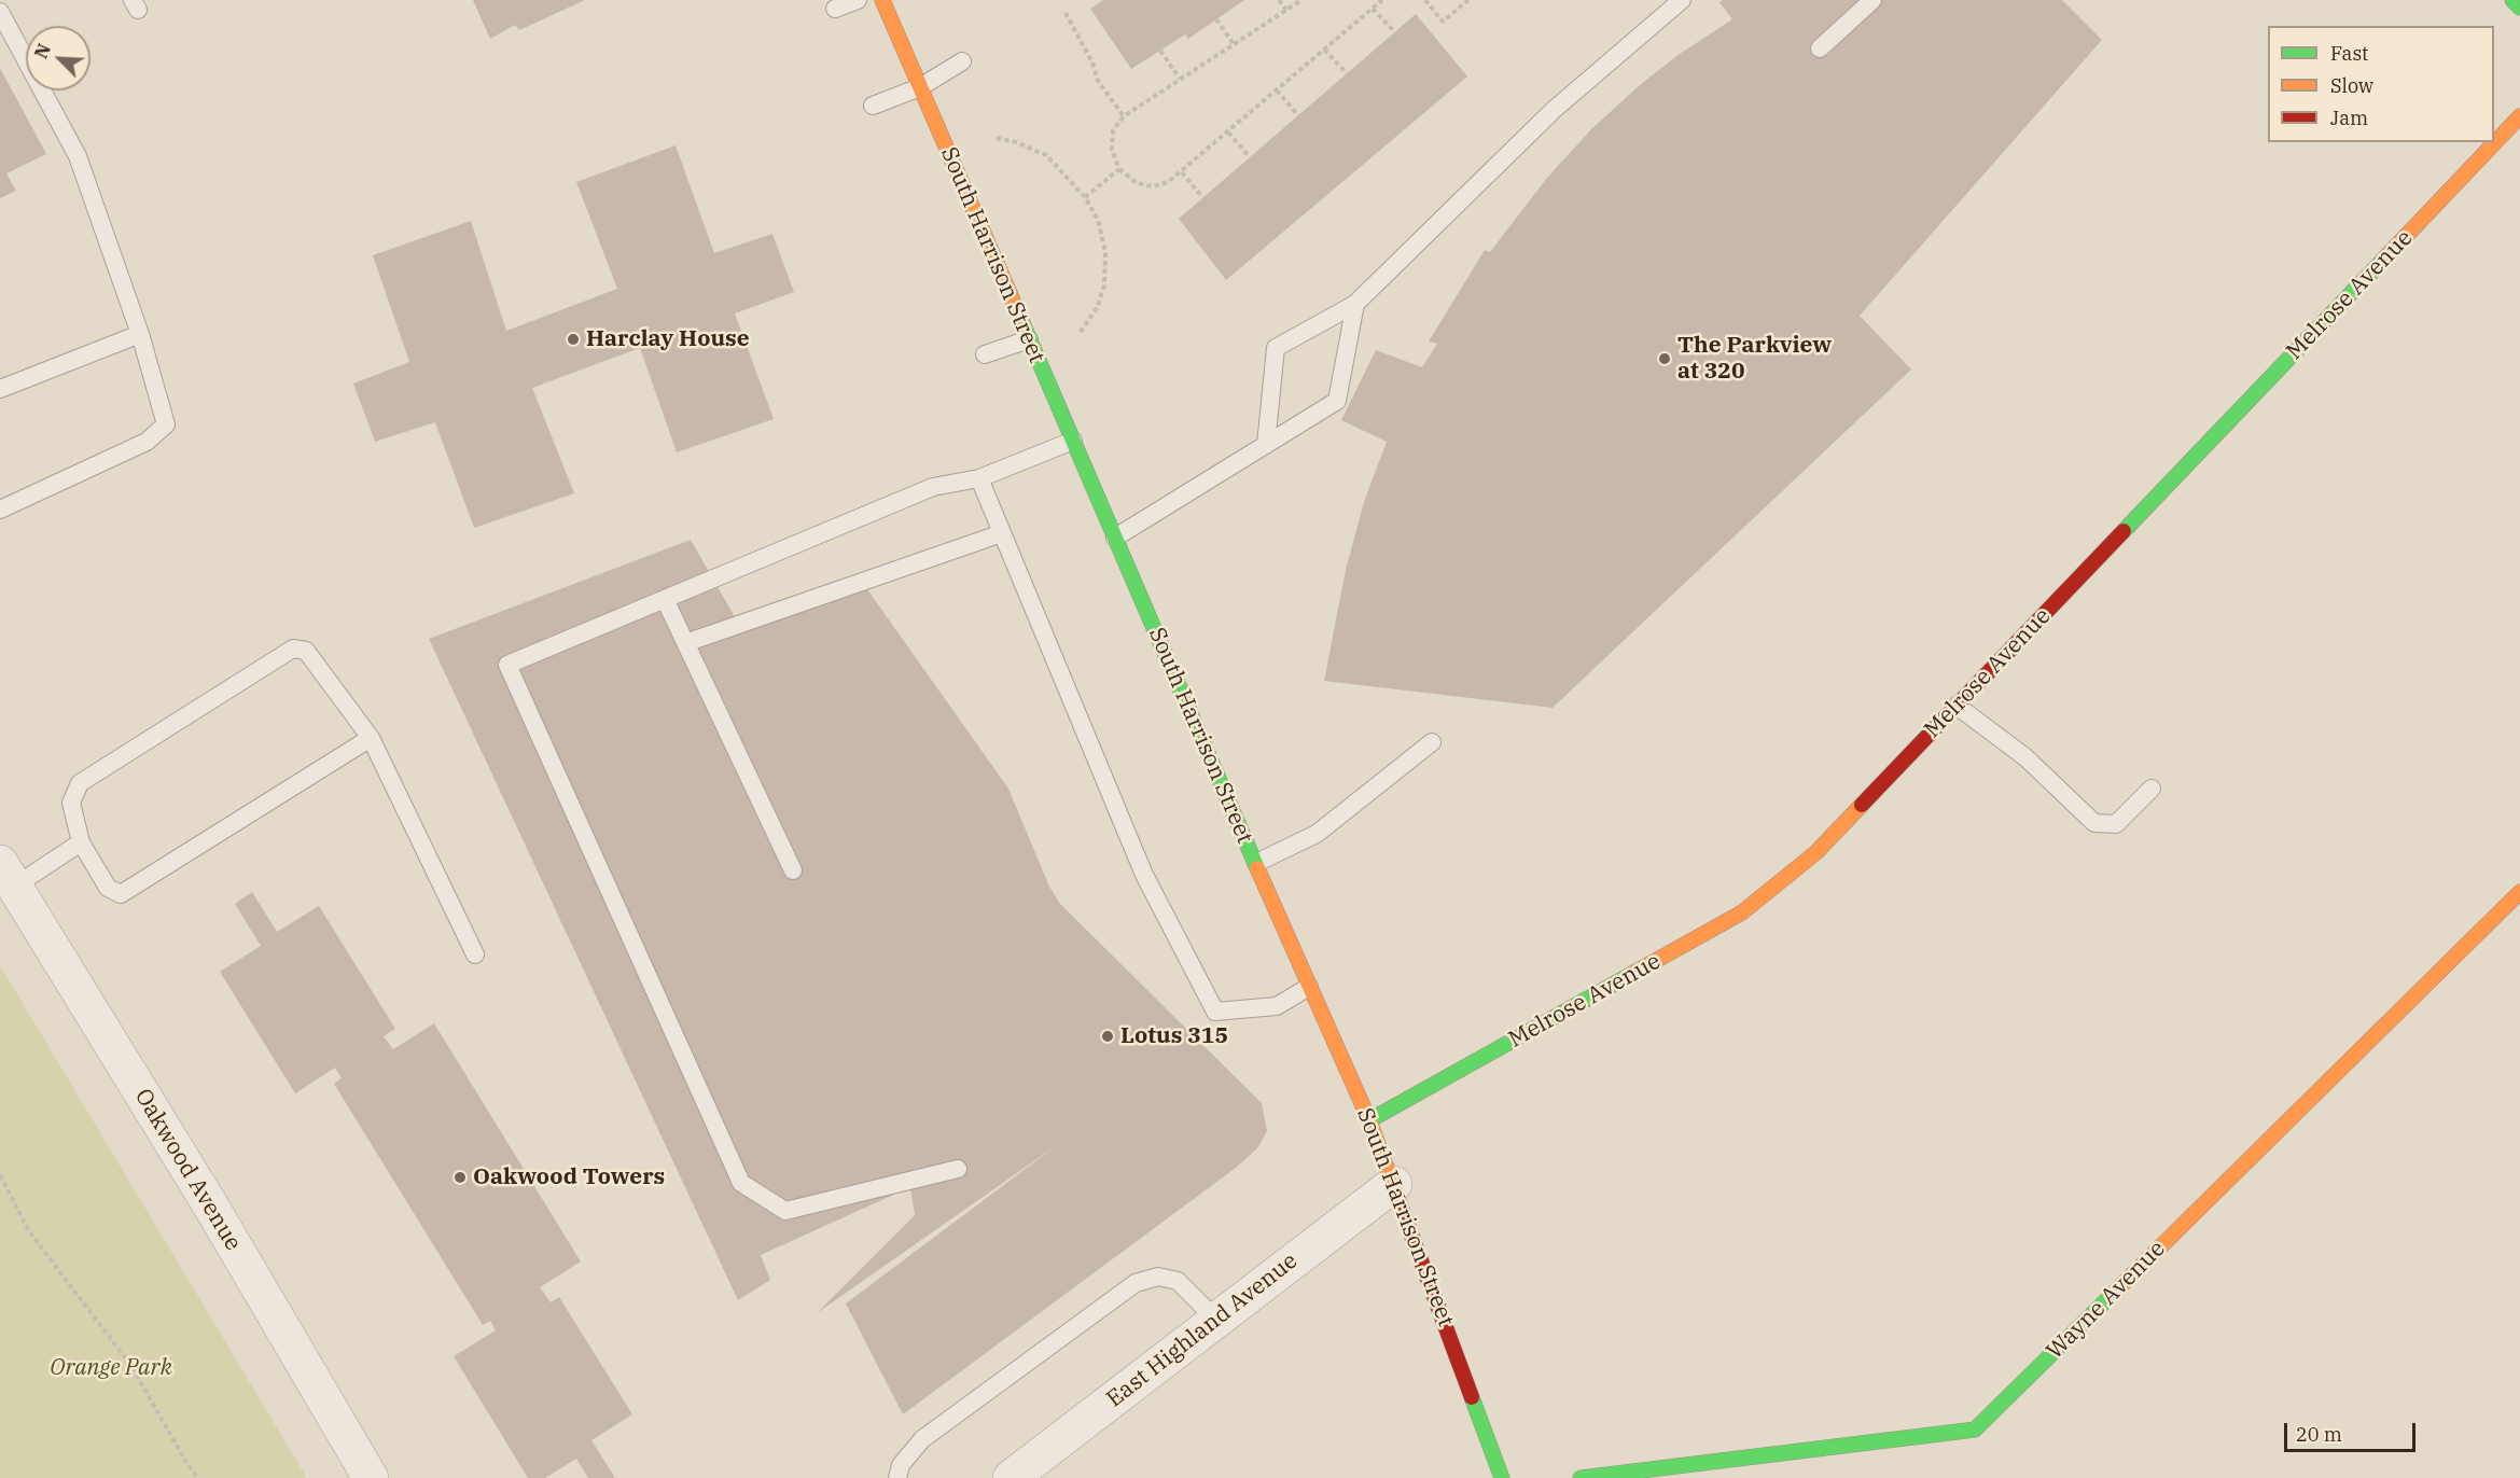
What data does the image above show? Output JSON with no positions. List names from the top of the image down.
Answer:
{
  "streets": {
    "street": [
      "South Harrison Street",
      "Melrose Avenue",
      "Oakwood Avenue",
      "Wayne Avenue",
      "East Highland Avenue"
    ]
  },
  "crossings": [
    ["South Harrison Street", "Melrose Avenue"],
    ["South Harrison Street", "East Highland Avenue"]
  ],
  "parks": ["Orange Park"],
  "places": [
    "Harclay House",
    "The Parkview at 320",
    "Lotus 315",
    "Oakwood Towers"
  ],
  "legend": ["Fast", "Slow", "Jam"],
  "scale_bar": "20 m",
  "north": "top left"
}
